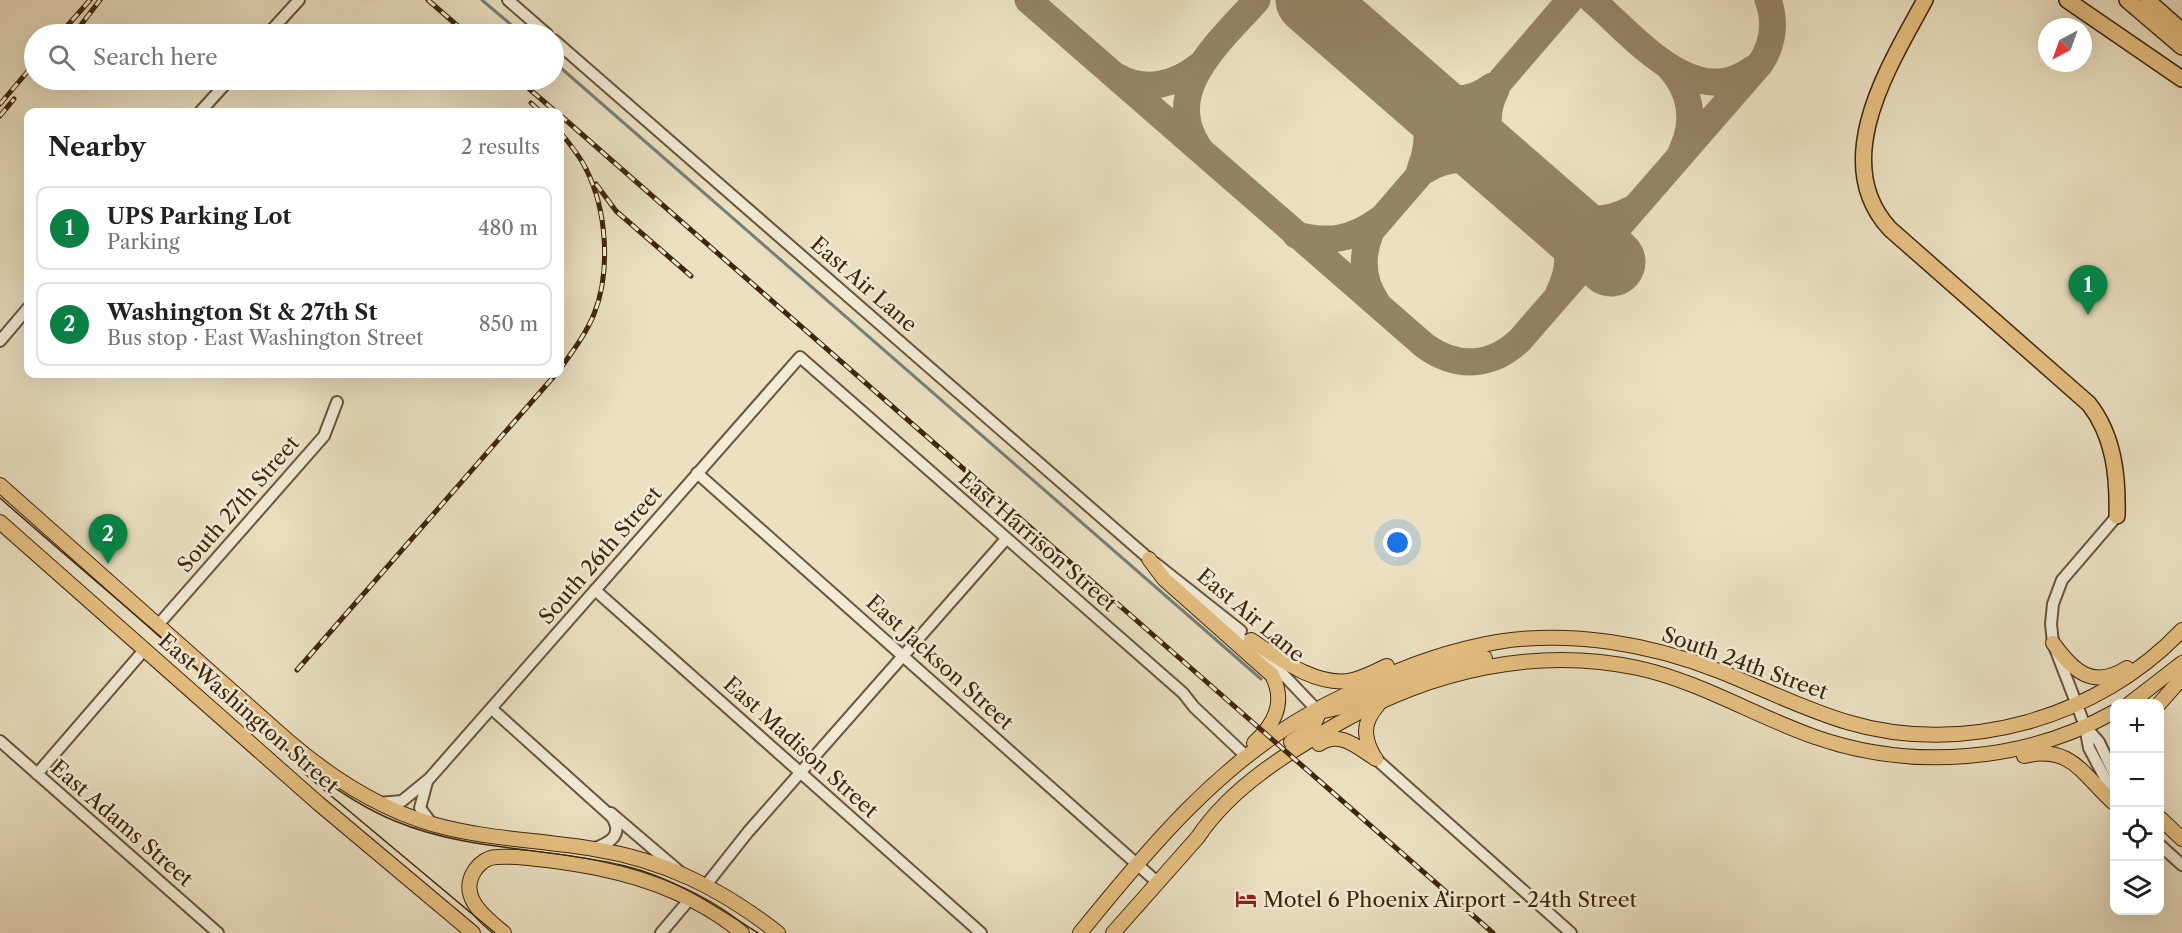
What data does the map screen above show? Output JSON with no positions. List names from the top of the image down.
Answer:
{
  "streets": {
    "main road": ["South 24th Street", "East Washington Street"],
    "street": [
      "East Air Lane",
      "South 27th Street",
      "East Harrison Street",
      "South 26th Street",
      "East Jackson Street",
      "East Madison Street",
      "East Adams Street"
    ]
  },
  "crossings": [
    ["East Air Lane", "South 24th Street"],
    ["South 27th Street", "East Washington Street"],
    ["East Harrison Street", "South 26th Street"],
    ["East Harrison Street", "South 24th Street"],
    ["South 26th Street", "East Jackson Street"],
    ["South 26th Street", "East Washington Street"],
    ["South 26th Street", "East Madison Street"],
    ["East Jackson Street", "South 24th Street"]
  ],
  "places": {
    "hotel": ["Motel 6 Phoenix Airport - 24th Street"]
  },
  "north": "bottom left",
  "page": {
    "search": "Search here",
    "heading": ["Nearby", "2 results"],
    "list": [
      {
        "mark": "1",
        "name": "UPS Parking Lot",
        "note": "Parking",
        "value": "480 m"
      },
      {
        "mark": "2",
        "name": "Washington St & 27th St",
        "note": "Bus stop · East Washington Street",
        "value": "850 m"
      }
    ],
    "pins": ["1", "2"],
    "map_buttons": ["+", "−"]
  }
}
